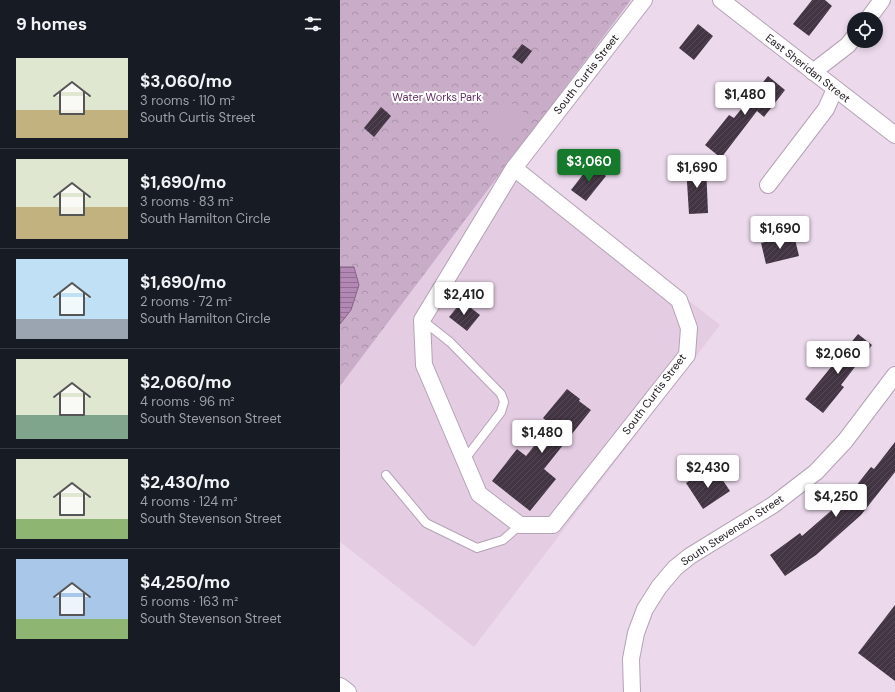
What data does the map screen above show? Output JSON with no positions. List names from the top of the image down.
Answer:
{
  "streets": {
    "street": ["East Sheridan Street", "South Curtis Street", "South Stevenson Street"]
  },
  "parks": ["Water Works Park"],
  "page": {
    "heading": "9 homes",
    "list": [
      {
        "name": "$3,060/mo",
        "note": "3 rooms · 110 m² · South Curtis Street"
      },
      {
        "name": "$1,690/mo",
        "note": "3 rooms · 83 m² · South Hamilton Circle"
      },
      {
        "name": "$1,690/mo",
        "note": "2 rooms · 72 m² · South Hamilton Circle"
      },
      {
        "name": "$2,060/mo",
        "note": "4 rooms · 96 m² · South Stevenson Street"
      },
      {
        "name": "$2,430/mo",
        "note": "4 rooms · 124 m² · South Stevenson Street"
      },
      {
        "name": "$4,250/mo",
        "note": "5 rooms · 163 m² · South Stevenson Street"
      }
    ],
    "price": [
      "$1,480",
      "$3,060",
      "$1,690",
      "$1,690",
      "$2,410",
      "$2,060",
      "$1,480",
      "$2,430",
      "$4,250"
    ]
  }
}
